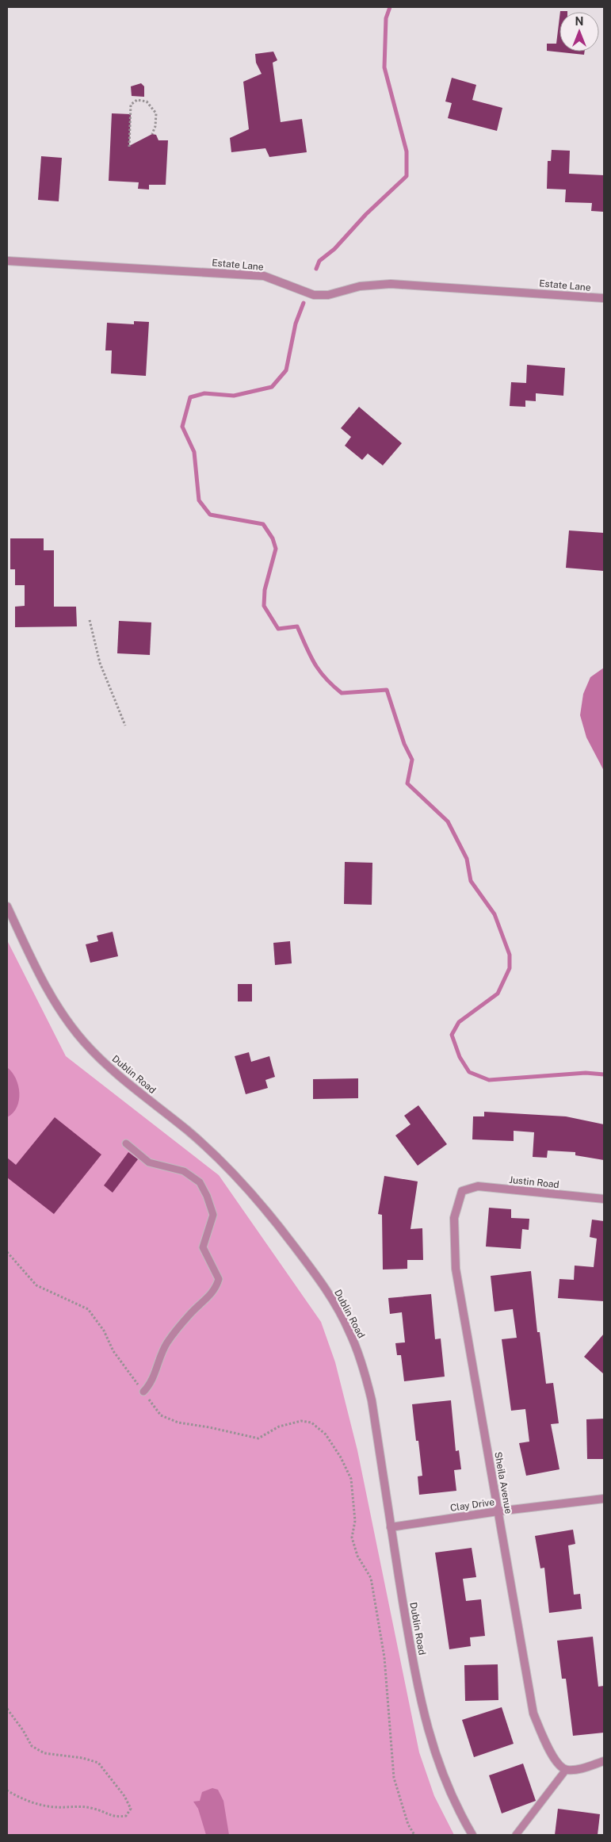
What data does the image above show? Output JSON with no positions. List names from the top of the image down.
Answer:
{
  "streets": {
    "street": [
      "Estate Lane",
      "Dublin Road",
      "Justin Road",
      "Sheila Avenue",
      "Clay Drive"
    ]
  },
  "crossings": [
    ["Dublin Road", "Clay Drive"],
    ["Justin Road", "Sheila Avenue"],
    ["Sheila Avenue", "Clay Drive"]
  ],
  "north": "top"
}
